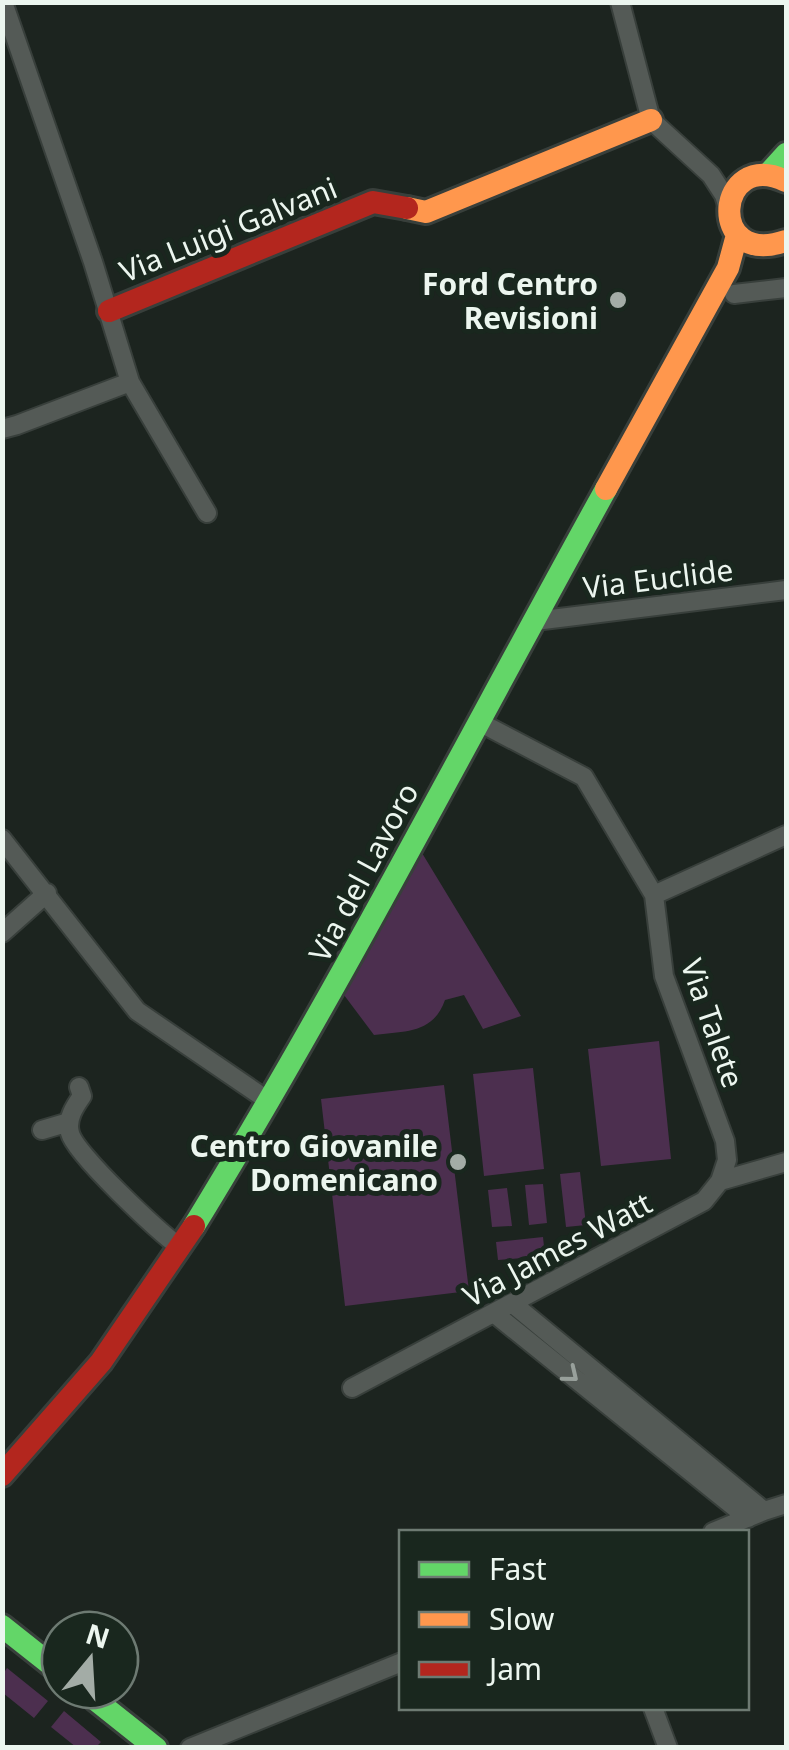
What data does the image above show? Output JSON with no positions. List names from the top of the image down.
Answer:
{
  "streets": {
    "main road": ["Via Luigi Galvani", "Via del Lavoro"],
    "street": ["Via Euclide", "Via Talete", "Via James Watt"]
  },
  "crossings": [
    ["Via Euclide", "Via del Lavoro"],
    ["Via del Lavoro", "Via Talete"],
    ["Via Talete", "Via James Watt"]
  ],
  "places": ["Ford Centro Revisioni", "Centro Giovanile Domenicano"],
  "legend": ["Fast", "Slow", "Jam"],
  "north": "top"
}
